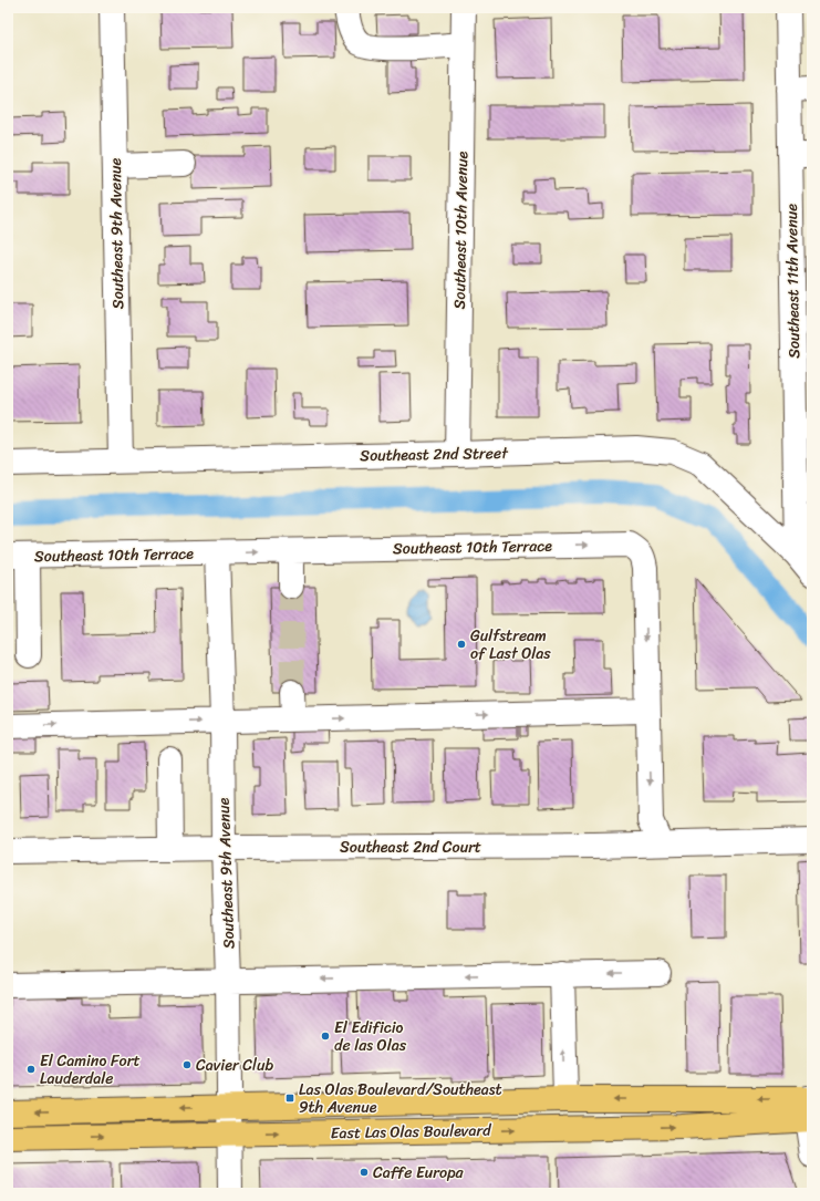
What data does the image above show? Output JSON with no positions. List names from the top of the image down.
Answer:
{
  "streets": {
    "main road": ["East Las Olas Boulevard"],
    "street": [
      "Southeast 10th Avenue",
      "Southeast 9th Avenue",
      "Southeast 11th Avenue",
      "Southeast 2nd Street",
      "Southeast 10th Terrace",
      "Southeast 2nd Court"
    ]
  },
  "crossings": [
    ["Southeast 10th Avenue", "Southeast 2nd Street"],
    ["Southeast 9th Avenue", "Southeast 2nd Street"],
    ["Southeast 9th Avenue", "Southeast 10th Terrace"],
    ["Southeast 9th Avenue", "Southeast 2nd Court"],
    ["Southeast 9th Avenue", "East Las Olas Boulevard"],
    ["Southeast 11th Avenue", "Southeast 2nd Street"],
    ["Southeast 10th Terrace", "Southeast 2nd Court"]
  ],
  "places": {
    "other": [
      "Gulfstream of Last Olas",
      "El Edificio de las Olas",
      "Cavier Club",
      "El Camino Fort Lauderdale",
      "Caffe Europa"
    ],
    "transit": ["Las Olas Boulevard/Southeast 9th Avenue"]
  }
}
